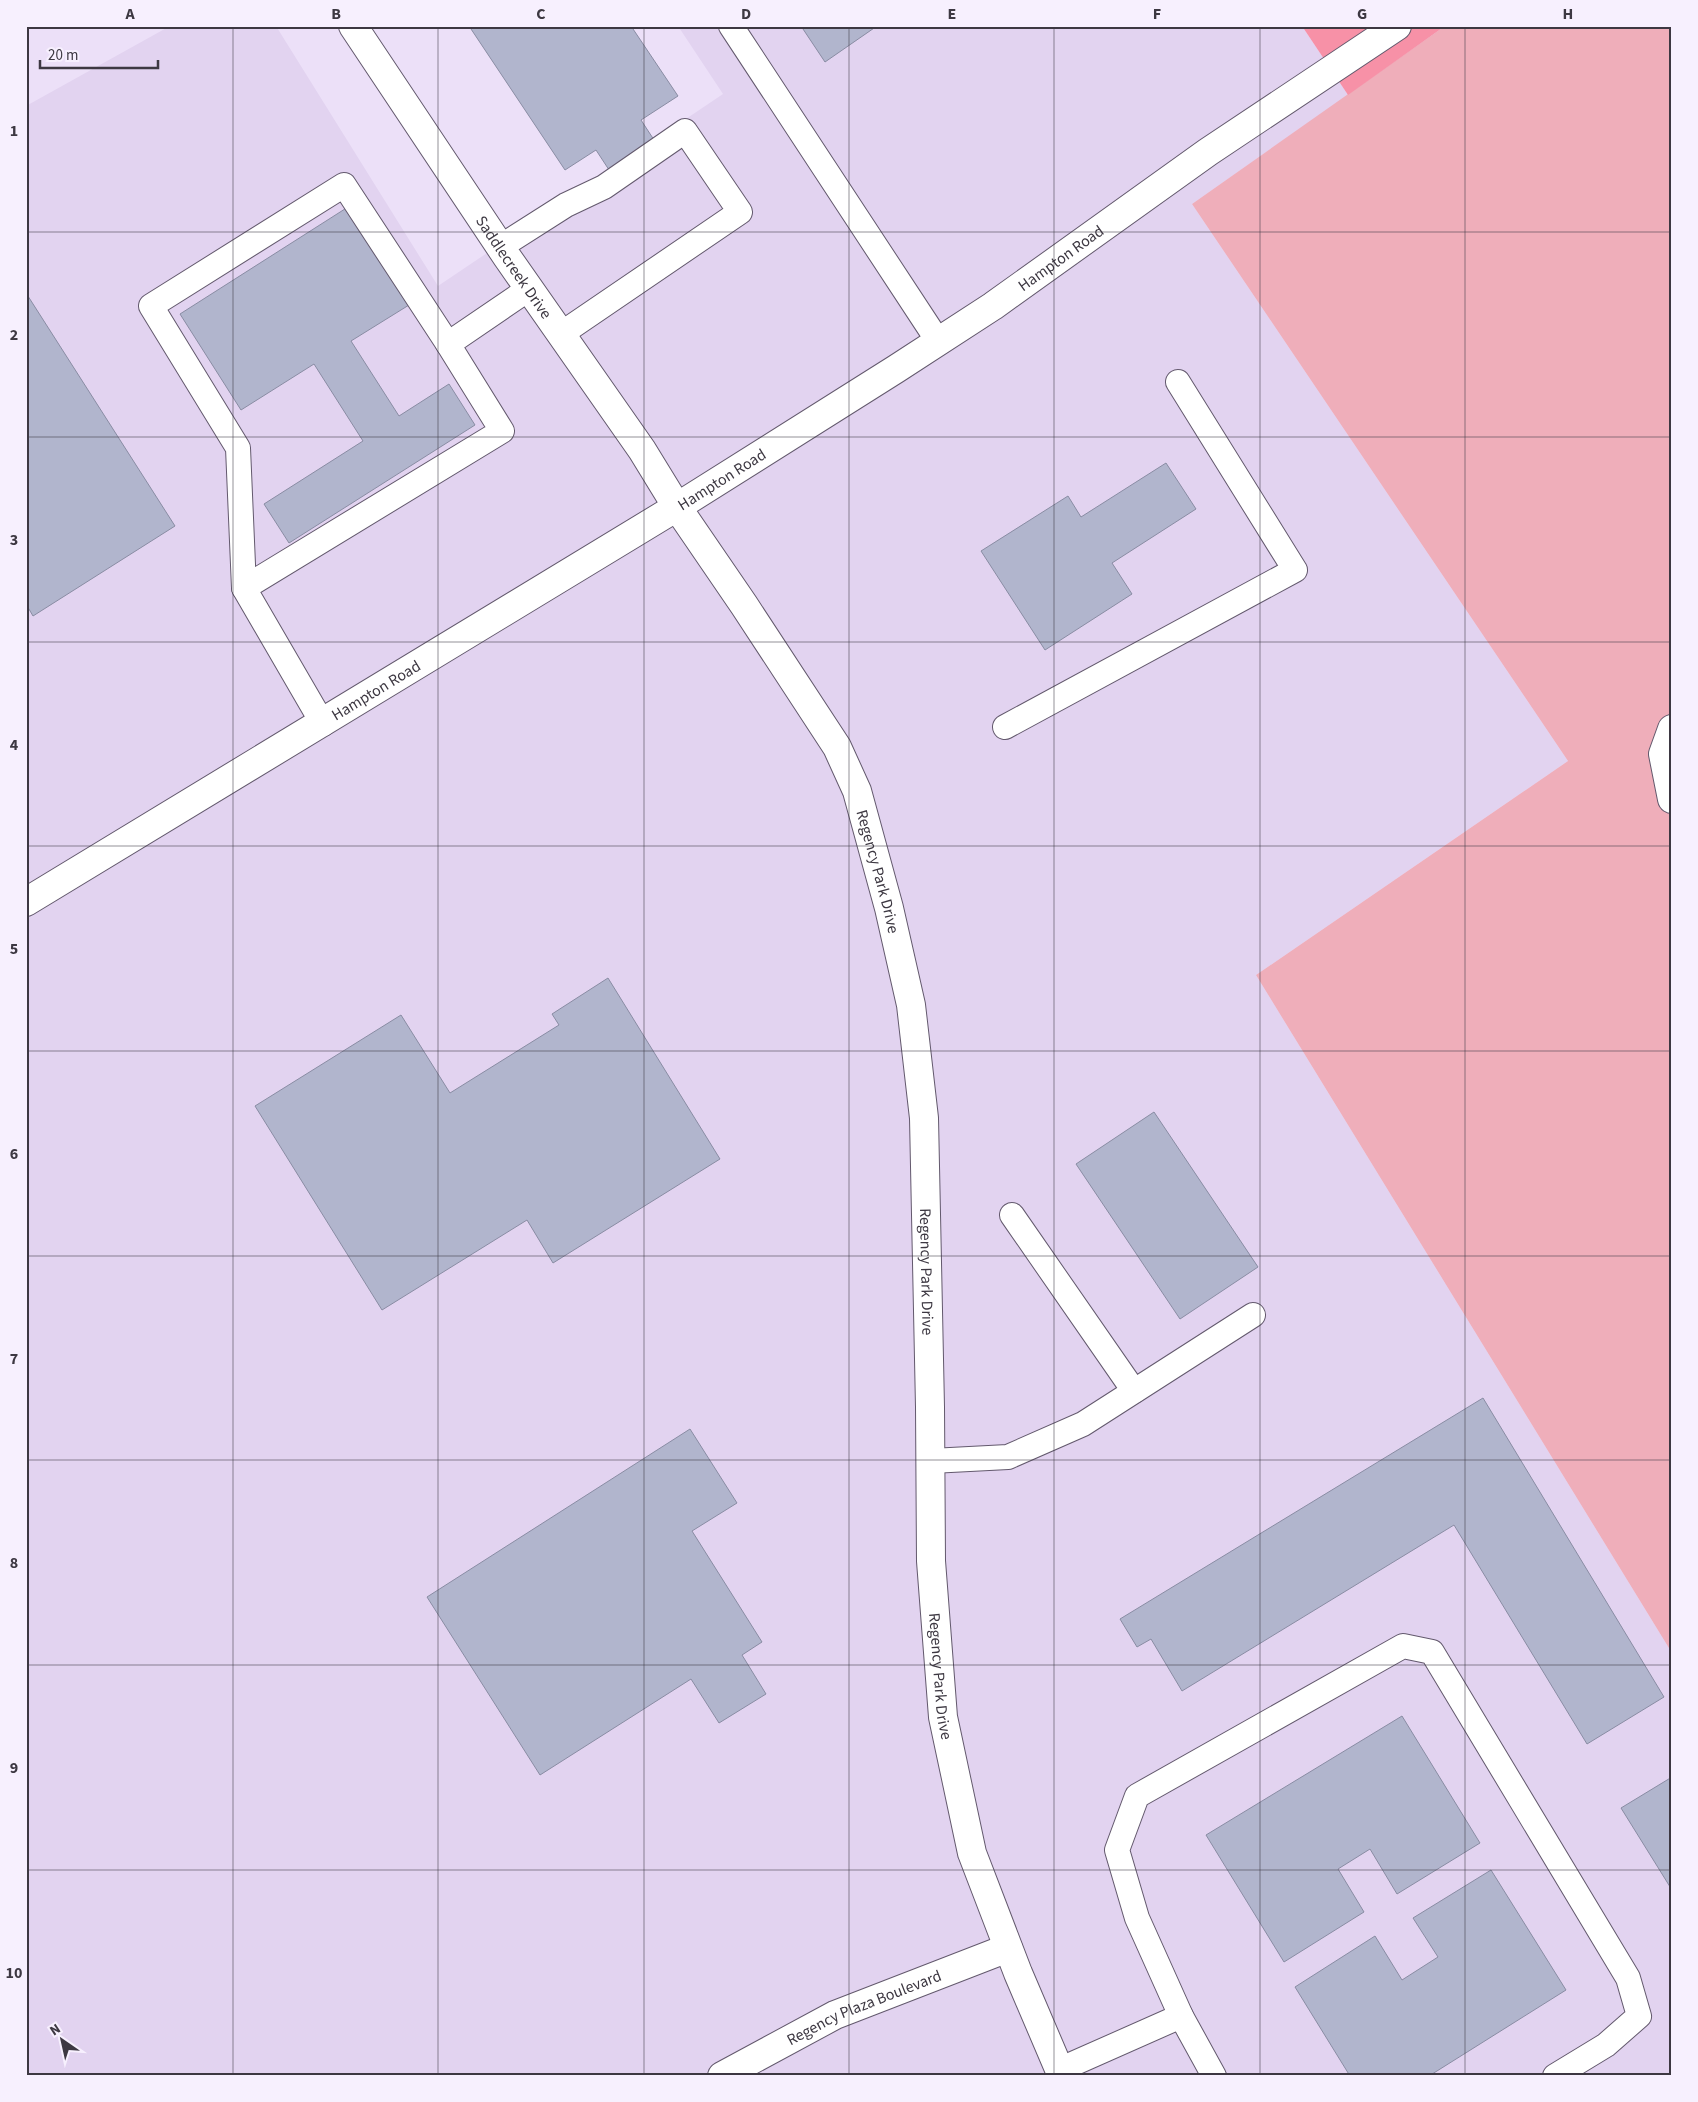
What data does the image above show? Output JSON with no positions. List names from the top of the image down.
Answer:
{
  "streets": {
    "street": [
      "Hampton Road",
      "Saddlecreek Drive",
      "Regency Park Drive",
      "Regency Plaza Boulevard"
    ]
  },
  "crossings": [
    ["Hampton Road", "Saddlecreek Drive"],
    ["Hampton Road", "Regency Park Drive"],
    ["Saddlecreek Drive", "Regency Park Drive"],
    ["Regency Park Drive", "Regency Plaza Boulevard"]
  ],
  "scale_bar": "20 m",
  "north": "top left",
  "grid": {
    "columns": [
      "A",
      "B",
      "C",
      "D",
      "E",
      "F",
      "G",
      "H"
    ],
    "rows": [
      "1",
      "2",
      "3",
      "4",
      "5",
      "6",
      "7",
      "8",
      "9",
      "10"
    ]
  }
}
